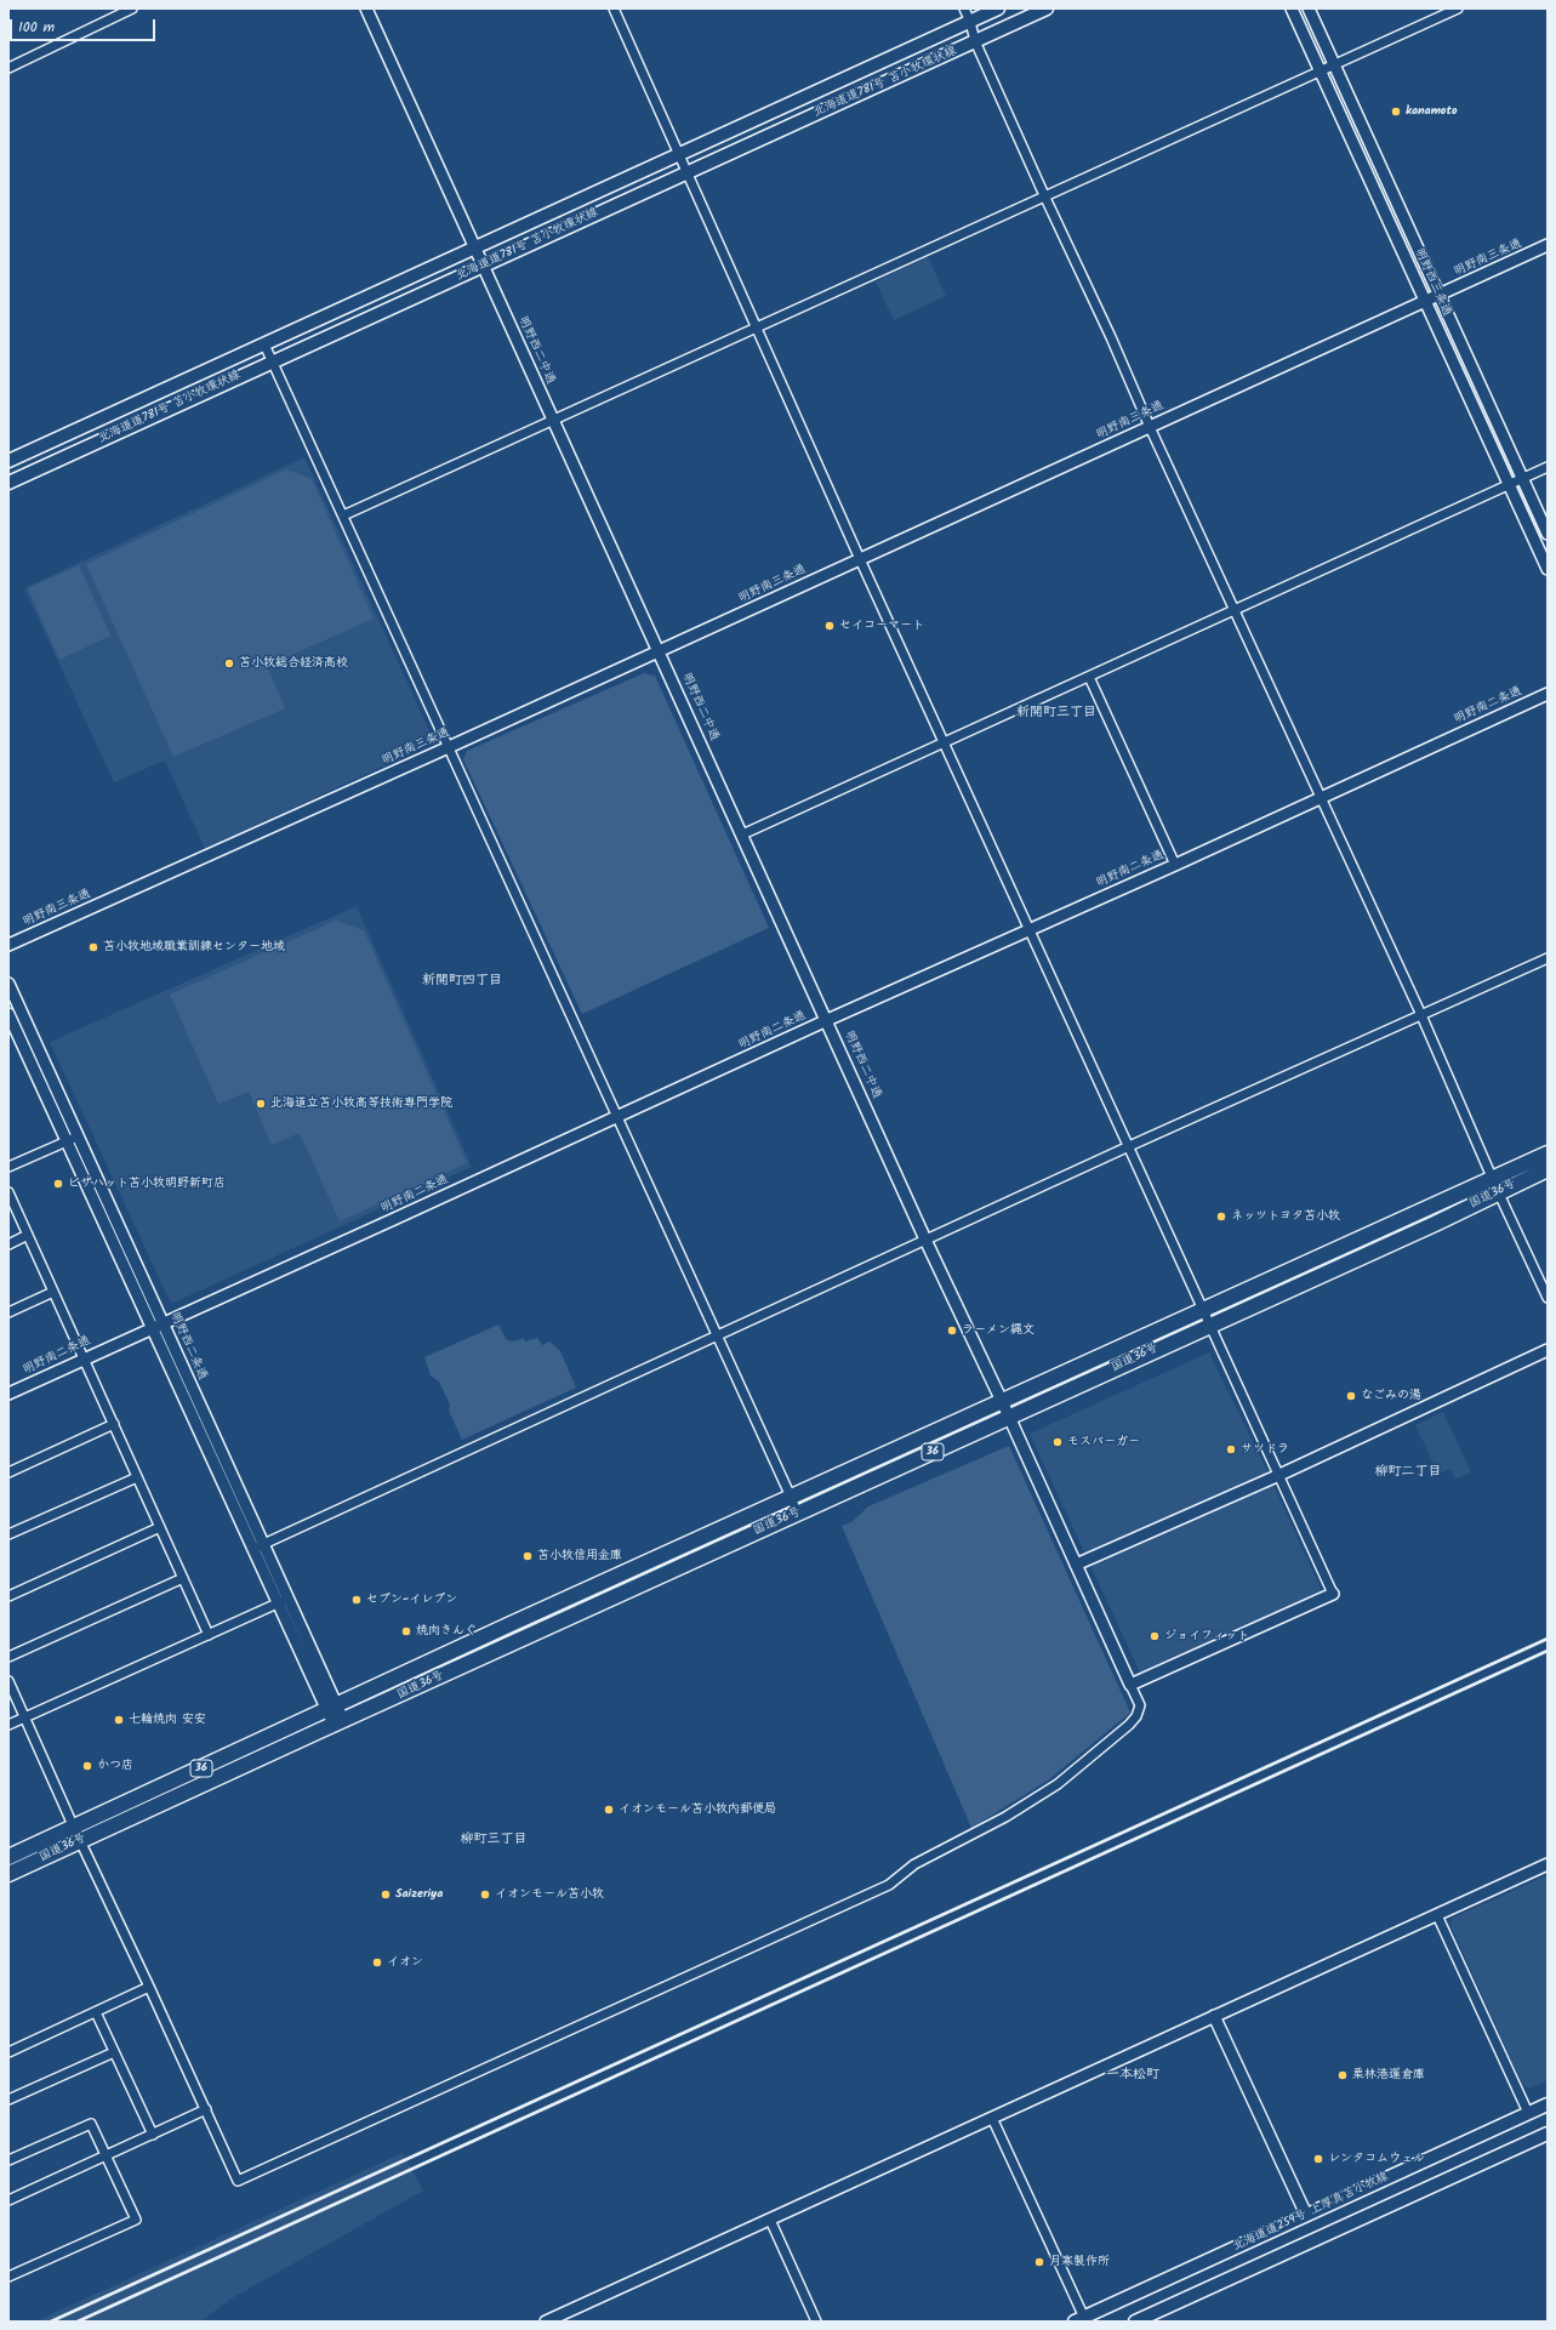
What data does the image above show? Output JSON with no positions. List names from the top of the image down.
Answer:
{
  "streets": {
    "highway": ["国道36号", "36"],
    "main road": ["北海道道781号 苫小牧環状線", "北海道道259号 上厚真苫小牧線"],
    "street": [
      "明野南三条通",
      "明野西三条通",
      "明野西二中通",
      "明野南二条通",
      "明野西二条通"
    ]
  },
  "crossings": [
    ["北海道道781号 苫小牧環状線", "明野西二中通"],
    ["明野南三条通", "明野西三条通"],
    ["明野南三条通", "明野西二中通"],
    ["明野西二中通", "明野南二条通"],
    ["明野西二中通", "国道36号"],
    ["明野南二条通", "明野西二条通"],
    ["国道36号", "明野西二条通"]
  ],
  "districts": [
    "新開町三丁目",
    "新開町四丁目",
    "柳町二丁目",
    "柳町三丁目",
    "一本松町"
  ],
  "places": [
    "kanamoto",
    "セイコーマート",
    "苫小牧総合経済高校",
    "苫小牧地域職業訓練センター地域",
    "北海道立苫小牧高等技術専門学院",
    "ピザハット苫小牧明野新町店",
    "ネッツトヨタ苫小牧",
    "ラーメン縄文",
    "なごみの湯",
    "モスバーガー",
    "サツドラ",
    "苫小牧信用金庫",
    "セブン-イレブン",
    "焼肉きんぐ",
    "ジョイフィット",
    "七輪焼肉 安安",
    "かつ店",
    "イオンモール苫小牧内郵便局",
    "Saizeriya",
    "イオンモール苫小牧",
    "イオン",
    "栗林港運倉庫",
    "レンタコムウェル",
    "月寒製作所"
  ],
  "scale_bar": "100 m"
}
